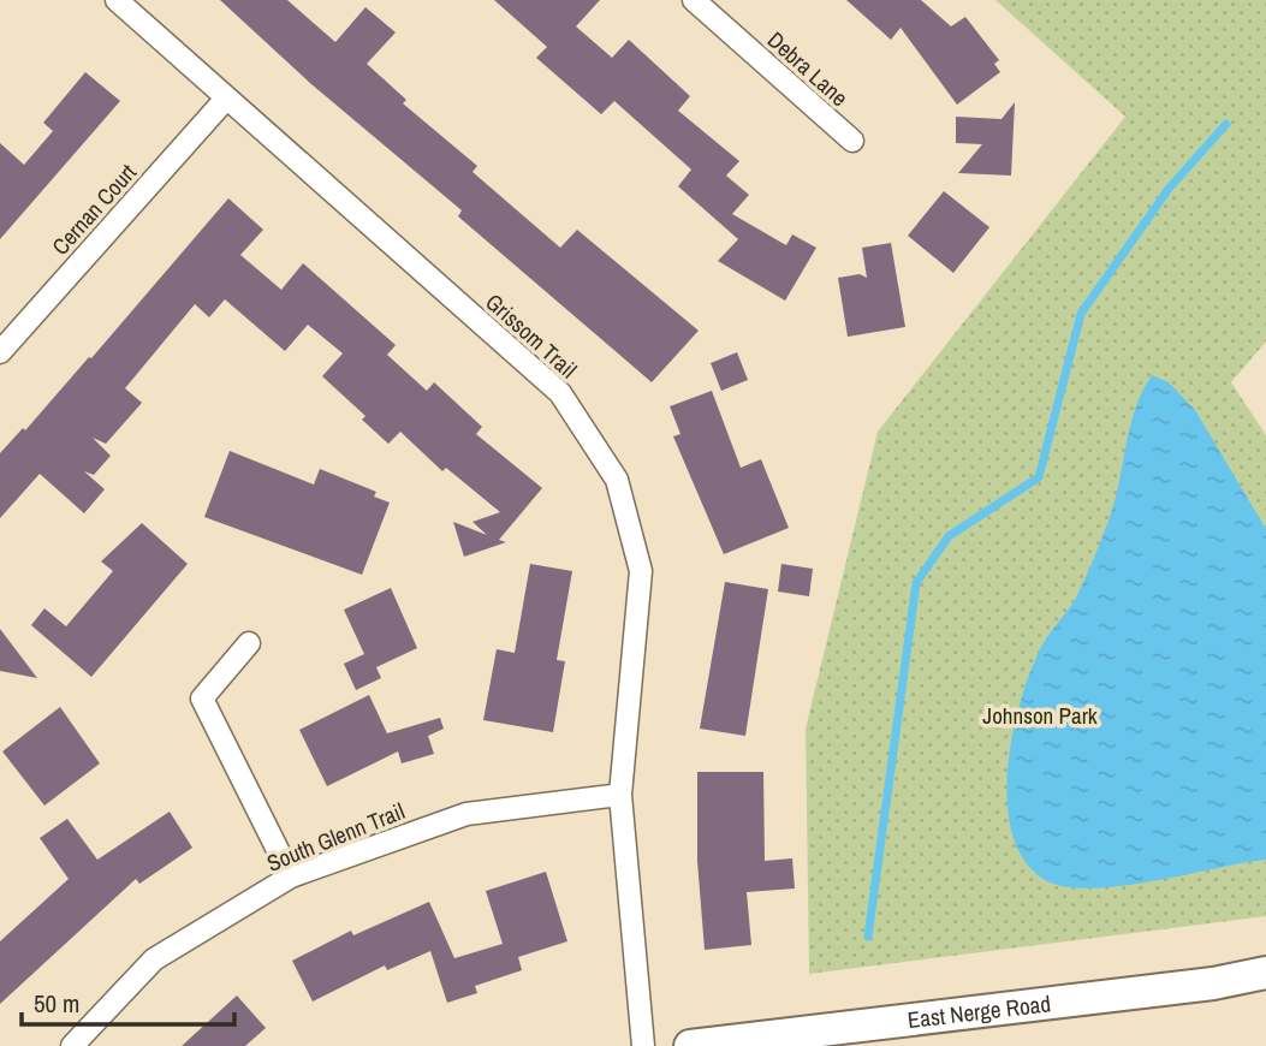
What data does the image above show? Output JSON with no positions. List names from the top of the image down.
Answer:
{
  "streets": {
    "main road": ["East Nerge Road"],
    "street": [
      "Debra Lane",
      "Cernan Court",
      "Grissom Trail",
      "South Glenn Trail"
    ]
  },
  "crossings": [
    ["Cernan Court", "Grissom Trail"],
    ["Grissom Trail", "South Glenn Trail"]
  ],
  "parks": ["Johnson Park"],
  "scale_bar": "50 m"
}
